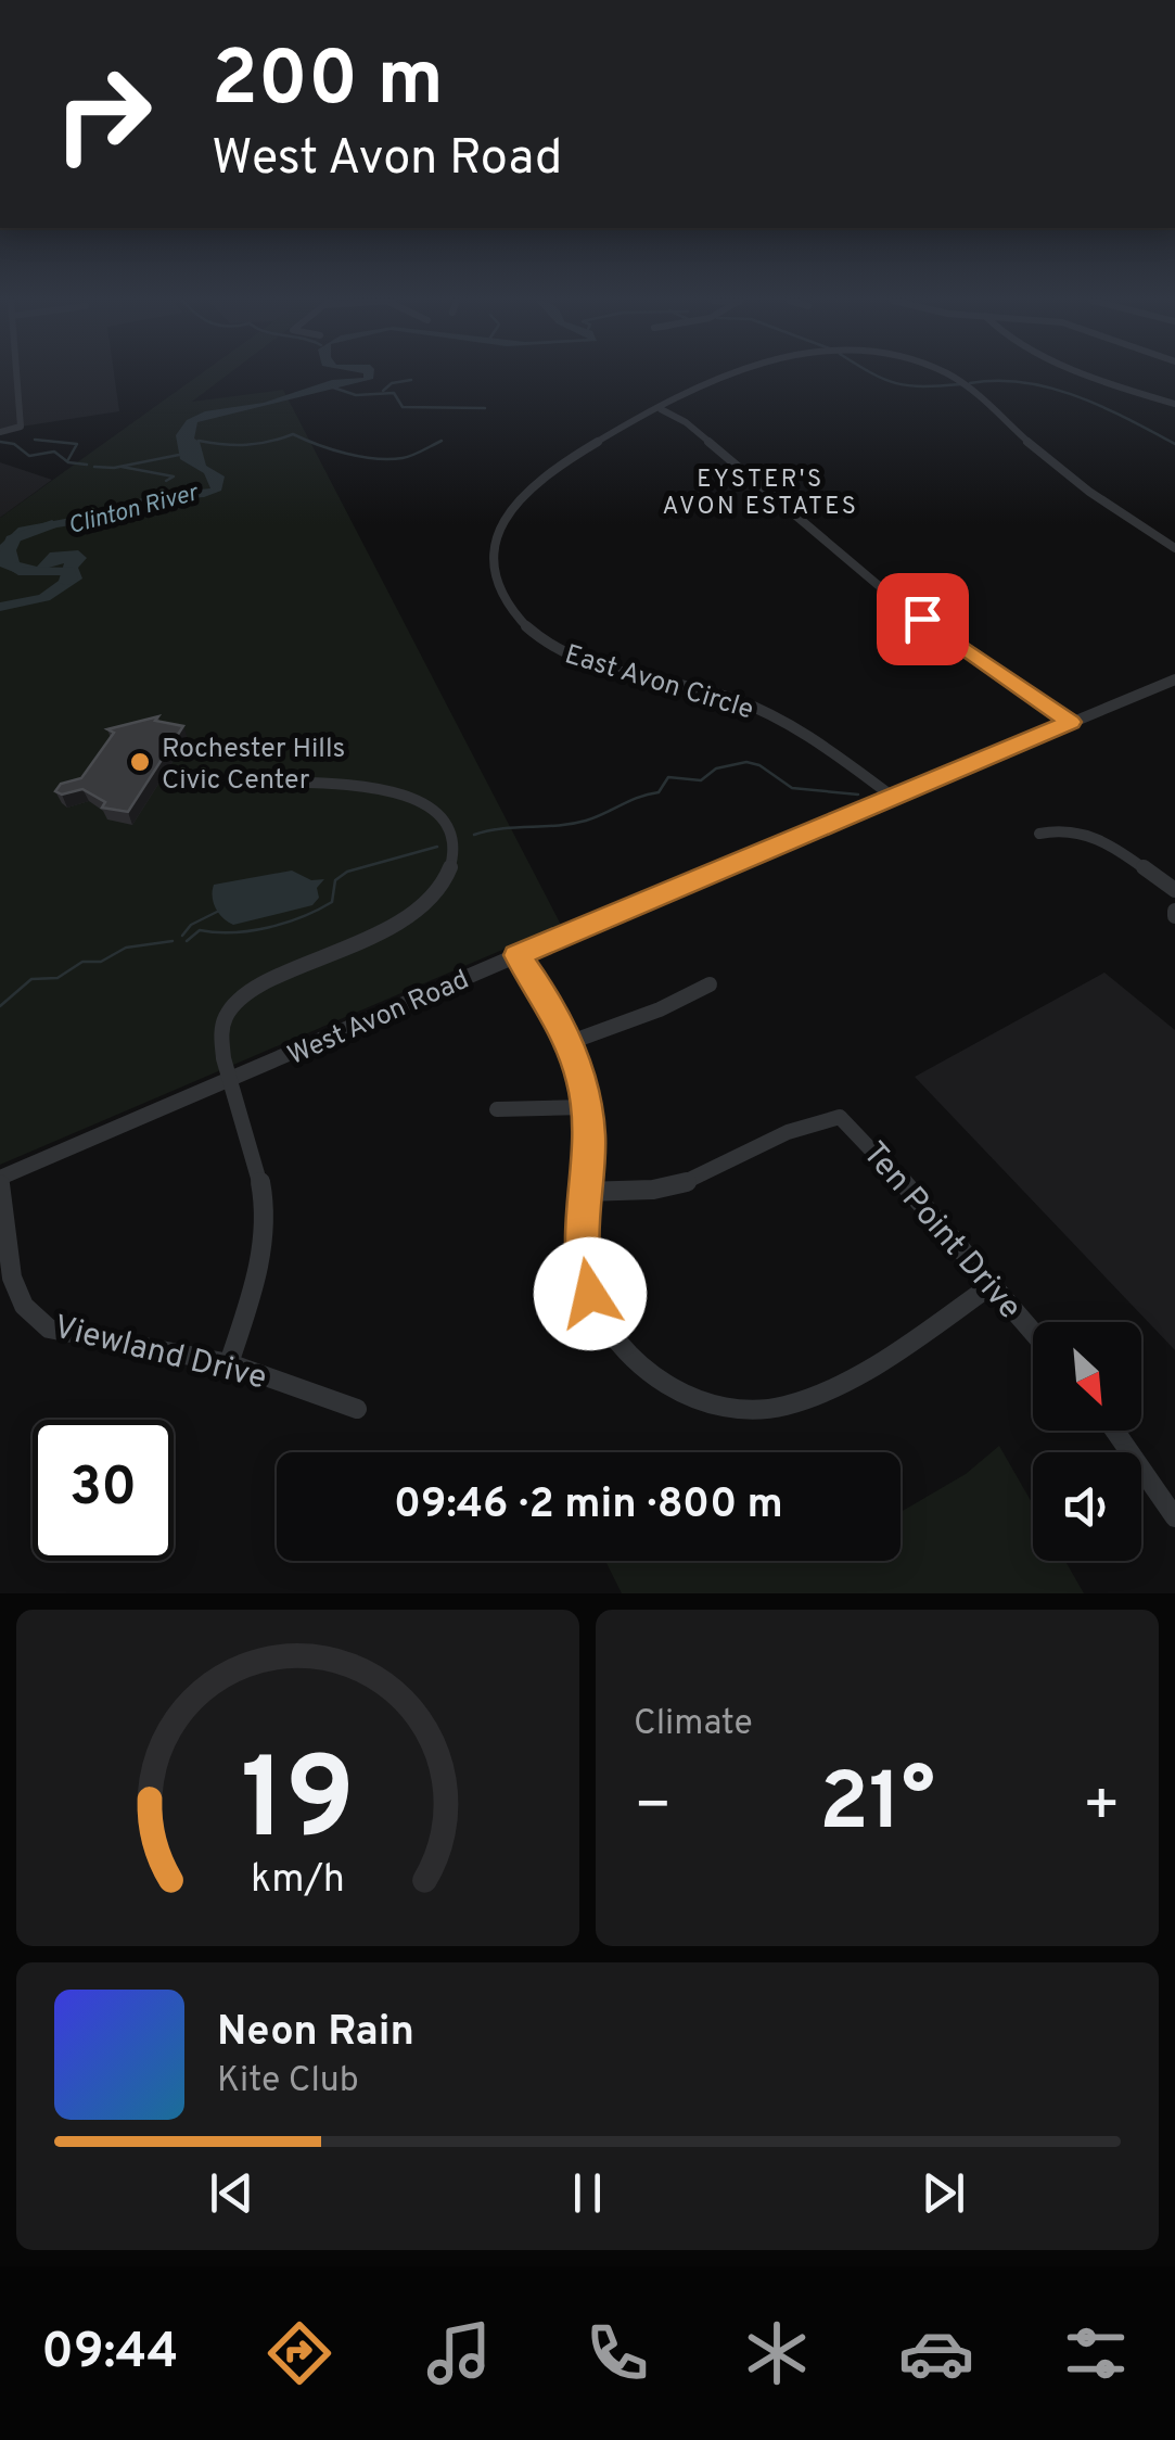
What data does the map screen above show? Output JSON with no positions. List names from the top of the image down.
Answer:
{
  "streets": {
    "street": [
      "East Avon Circle",
      "West Avon Road",
      "Ten Point Drive",
      "Viewland Drive"
    ]
  },
  "crossings": [
    ["East Avon Circle", "West Avon Road"],
    ["West Avon Road", "Viewland Drive"]
  ],
  "districts": ["EYSTER'S AVON ESTATES"],
  "water": ["Clinton River"],
  "places": ["Rochester Hills Civic Center"],
  "north": "bottom right",
  "page": {
    "turn": ["200 m", "West Avon Road"],
    "limit": "30",
    "trip": "09:46 · 2 min · 800 m",
    "tile": "Climate",
    "heat": ["−", "21°", "+"],
    "song": ["Neon Rain", "Kite Club"],
    "tabs": "09:44",
    "gauge": ["19", "km/h"]
  }
}
